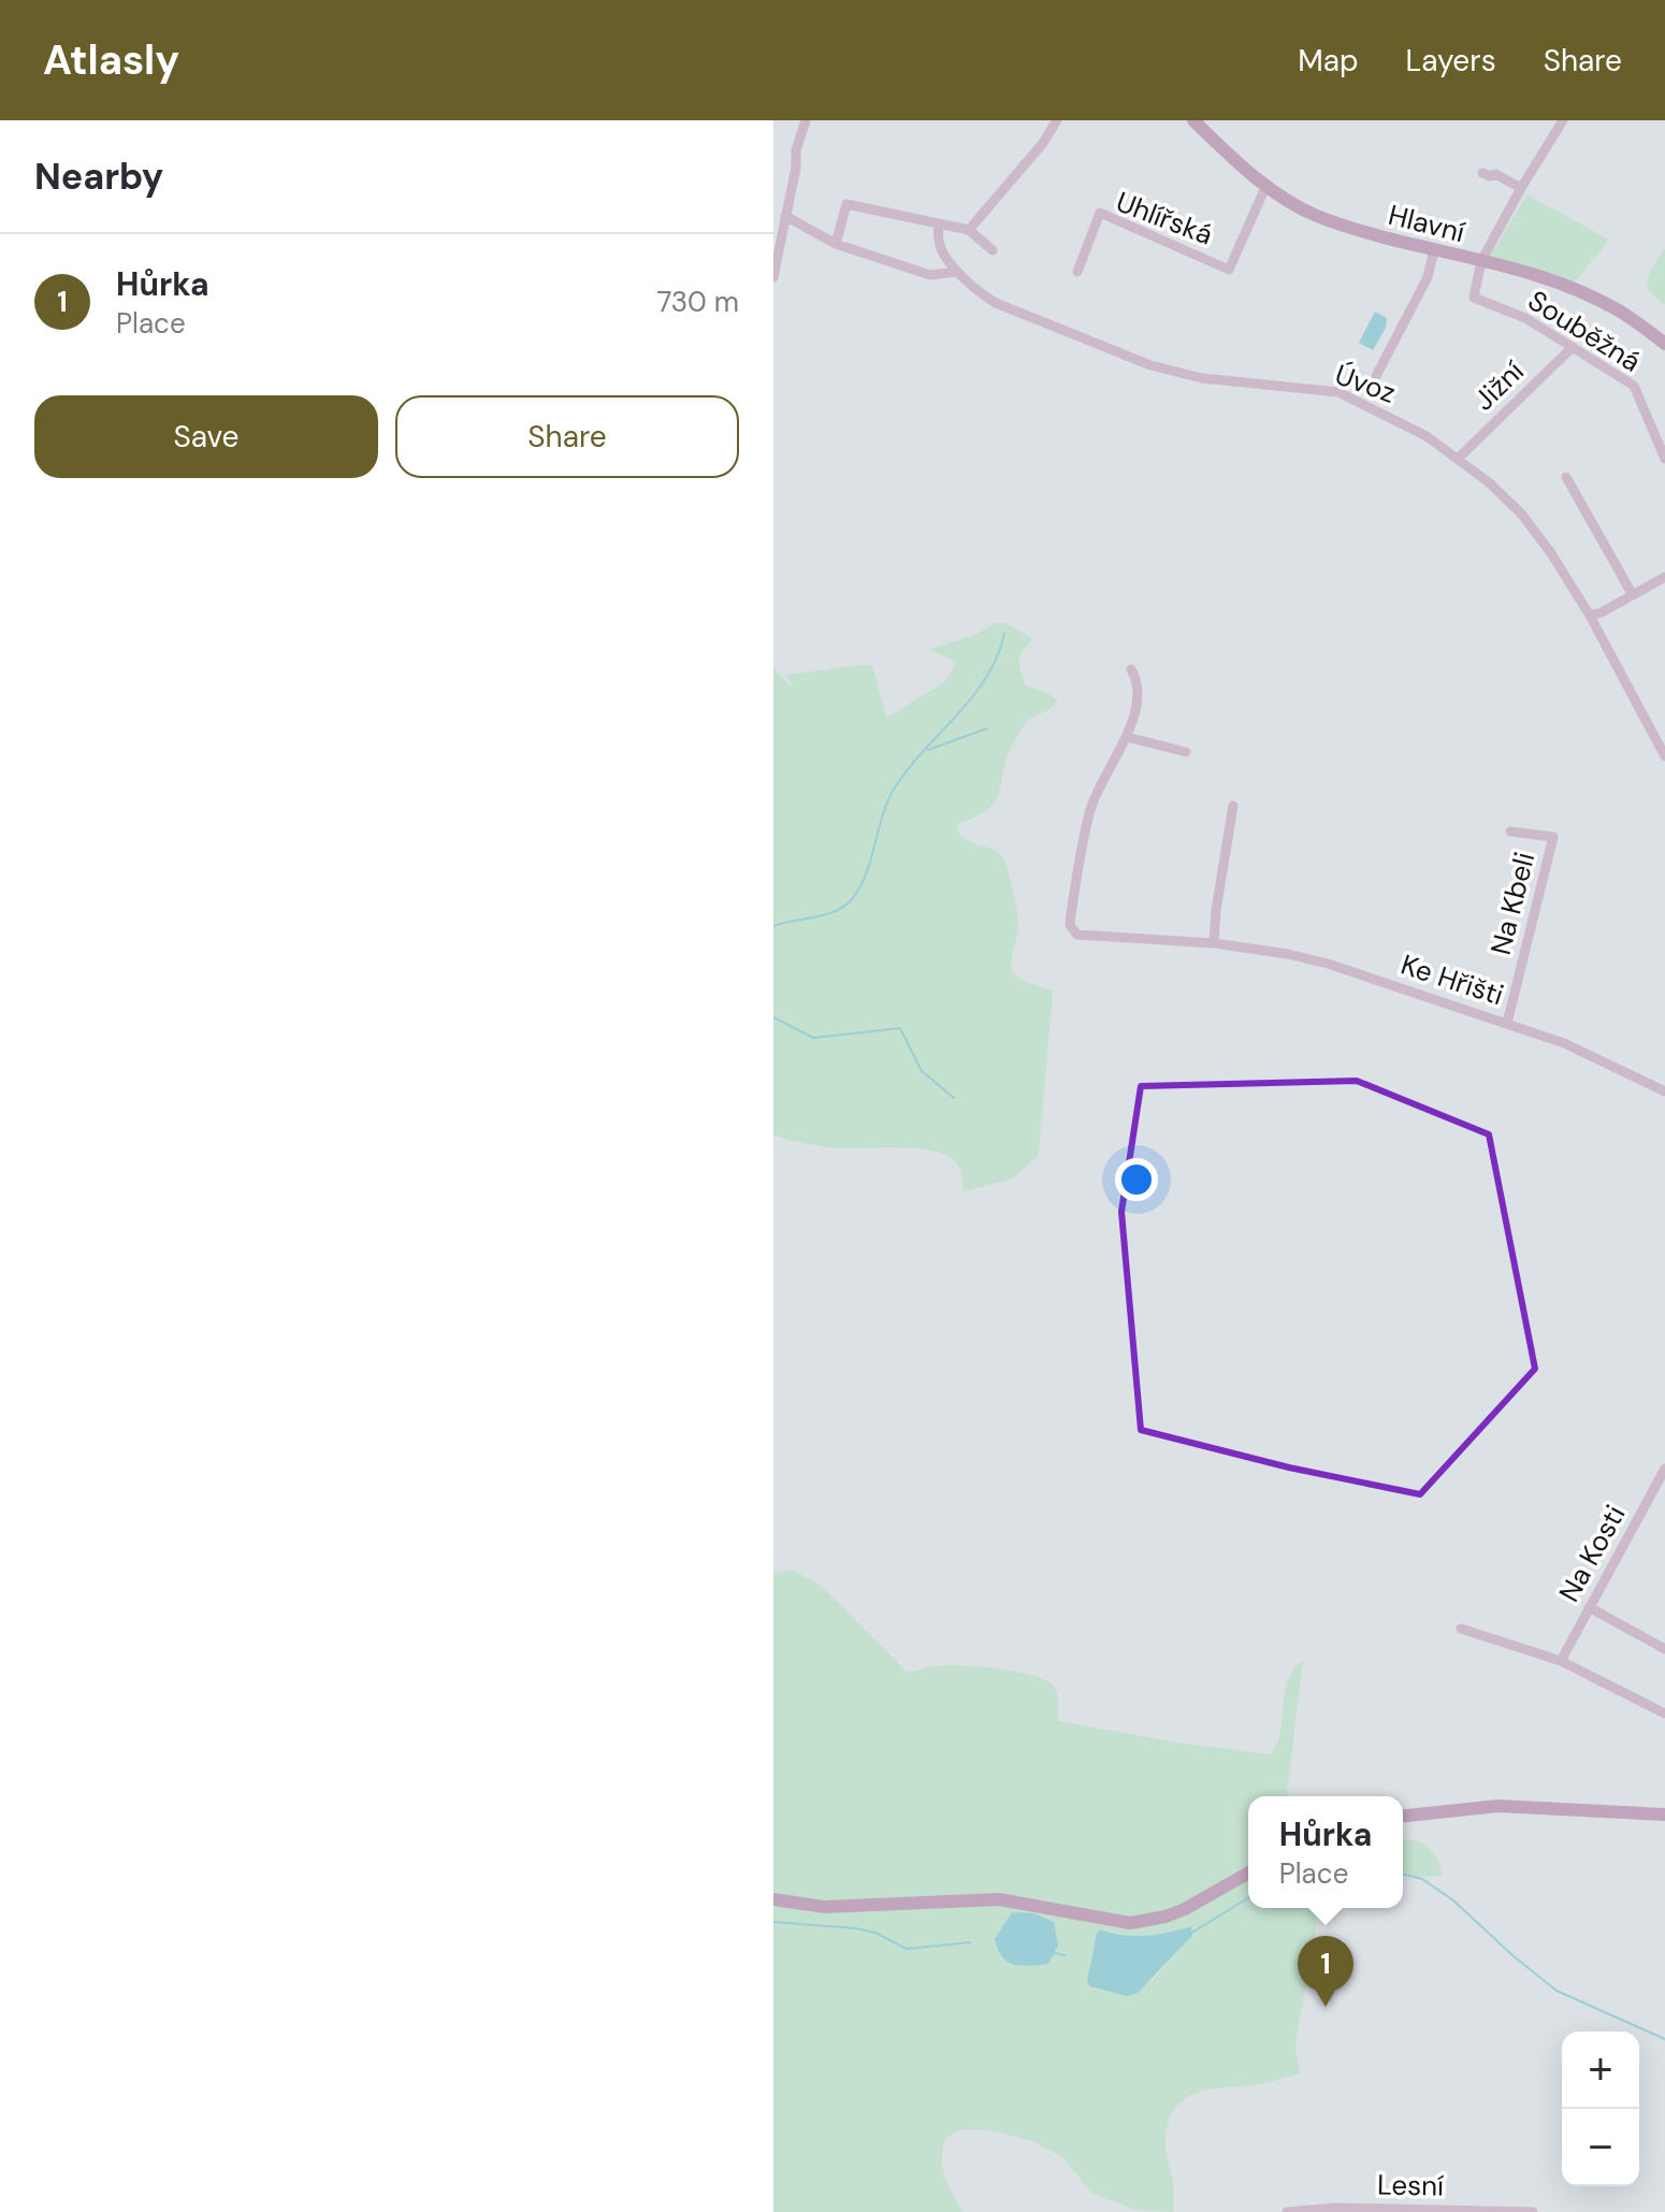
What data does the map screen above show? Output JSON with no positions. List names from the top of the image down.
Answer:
{
  "streets": {
    "street": [
      "Uhlířská",
      "Hlavní",
      "Souběžná",
      "Úvoz",
      "Jižní",
      "Na Kbeli",
      "Ke Hřišti",
      "Na Kosti",
      "Lesní"
    ]
  },
  "crossings": [
    ["Uhlířská", "Hlavní"],
    ["Hlavní", "Souběžná"],
    ["Souběžná", "Jižní"],
    ["Úvoz", "Jižní"],
    ["Na Kbeli", "Ke Hřišti"]
  ],
  "page": {
    "header": "Atlasly",
    "nav": ["Map", "Layers", "Share"],
    "heading": "Nearby",
    "list": [
      {
        "mark": "1",
        "name": "Hůrka",
        "note": "Place",
        "value": "730 m"
      }
    ],
    "buttons": ["Save", "Share"],
    "popup": ["Hůrka", "Place"],
    "pins": "1",
    "map_buttons": ["+", "−"]
  }
}
